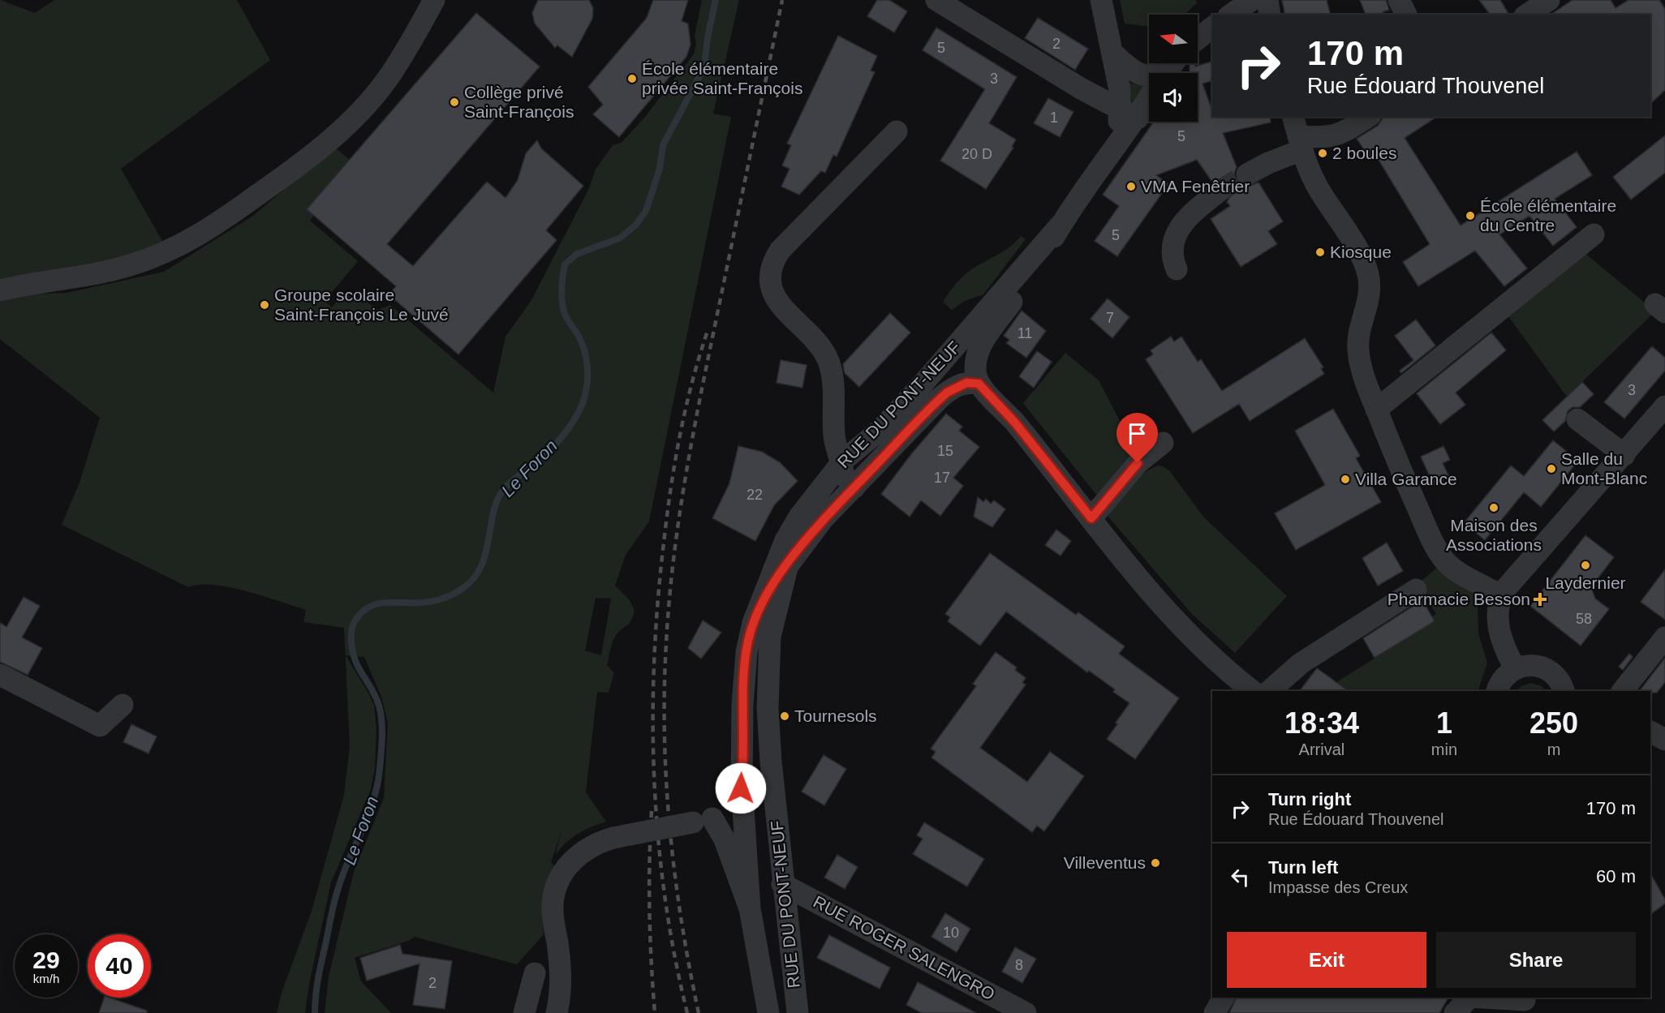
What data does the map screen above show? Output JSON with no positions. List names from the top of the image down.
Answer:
{
  "streets": {
    "street": ["RUE DU PONT-NEUF", "RUE ROGER SALENGRO"]
  },
  "crossings": [
    ["RUE DU PONT-NEUF", "RUE ROGER SALENGRO"]
  ],
  "water": ["Le Foron"],
  "places": {
    "other": [
      "École élémentaire privée Saint-François",
      "Collège privé Saint-François",
      "2 boules",
      "VMA Fenêtrier",
      "École élémentaire du Centre",
      "Kiosque",
      "Groupe scolaire Saint-François Le Juvé",
      "Salle du Mont-Blanc",
      "Villa Garance",
      "Maison des Associations",
      "Laydernier",
      "Tournesols",
      "Villeventus"
    ],
    "health": ["Pharmacie Besson"]
  },
  "house_numbers": [
    "2",
    "5",
    "3",
    "1",
    "5",
    "20 D",
    "5",
    "7",
    "11",
    "3",
    "15",
    "17",
    "22",
    "58",
    "10",
    "8",
    "2"
  ],
  "north": "left",
  "page": {
    "turn": ["170 m", "Rue Édouard Thouvenel"],
    "eta": [
      "18:34",
      "Arrival",
      "1",
      "min",
      "250",
      "m"
    ],
    "list": [
      {
        "name": "Turn right",
        "note": "Rue Édouard Thouvenel",
        "value": "170 m"
      },
      {
        "name": "Turn left",
        "note": "Impasse des Creux",
        "value": "60 m"
      }
    ],
    "buttons": ["Exit", "Share"],
    "speed": "29 km/h",
    "limit": "40"
  }
}
